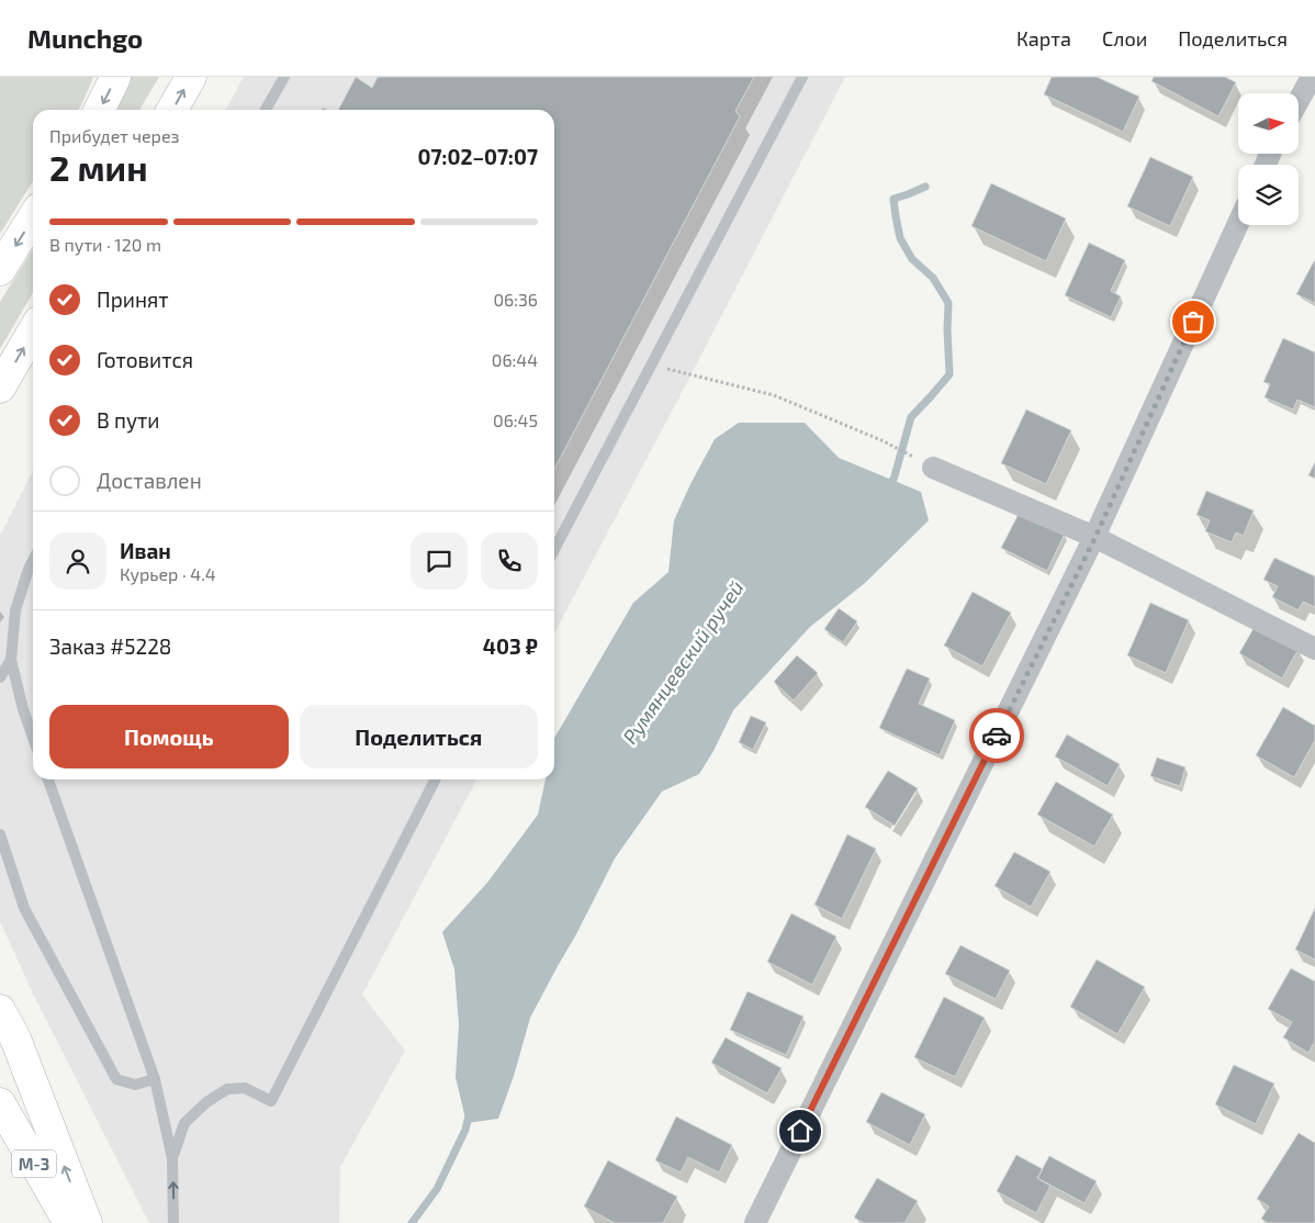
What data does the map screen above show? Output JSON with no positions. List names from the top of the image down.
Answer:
{
  "streets": {
    "main road": ["М-3"]
  },
  "water": ["Румянцевский ручей"],
  "north": "right",
  "page": {
    "header": "Munchgo",
    "nav": ["Карта", "Слои", "Поделиться"],
    "heading": ["2 мин", "Прибудет через", "07:02–07:07"],
    "panel": [
      "Иван",
      "Курьер · 4.4",
      "Заказ #5228",
      "403 ₽"
    ],
    "bar": "В пути · 120 m",
    "list": [
      ["Принят", "06:36"],
      ["Готовится", "06:44"],
      ["В пути", "06:45"],
      "Доставлен"
    ],
    "buttons": ["Помощь", "Поделиться"]
  }
}
